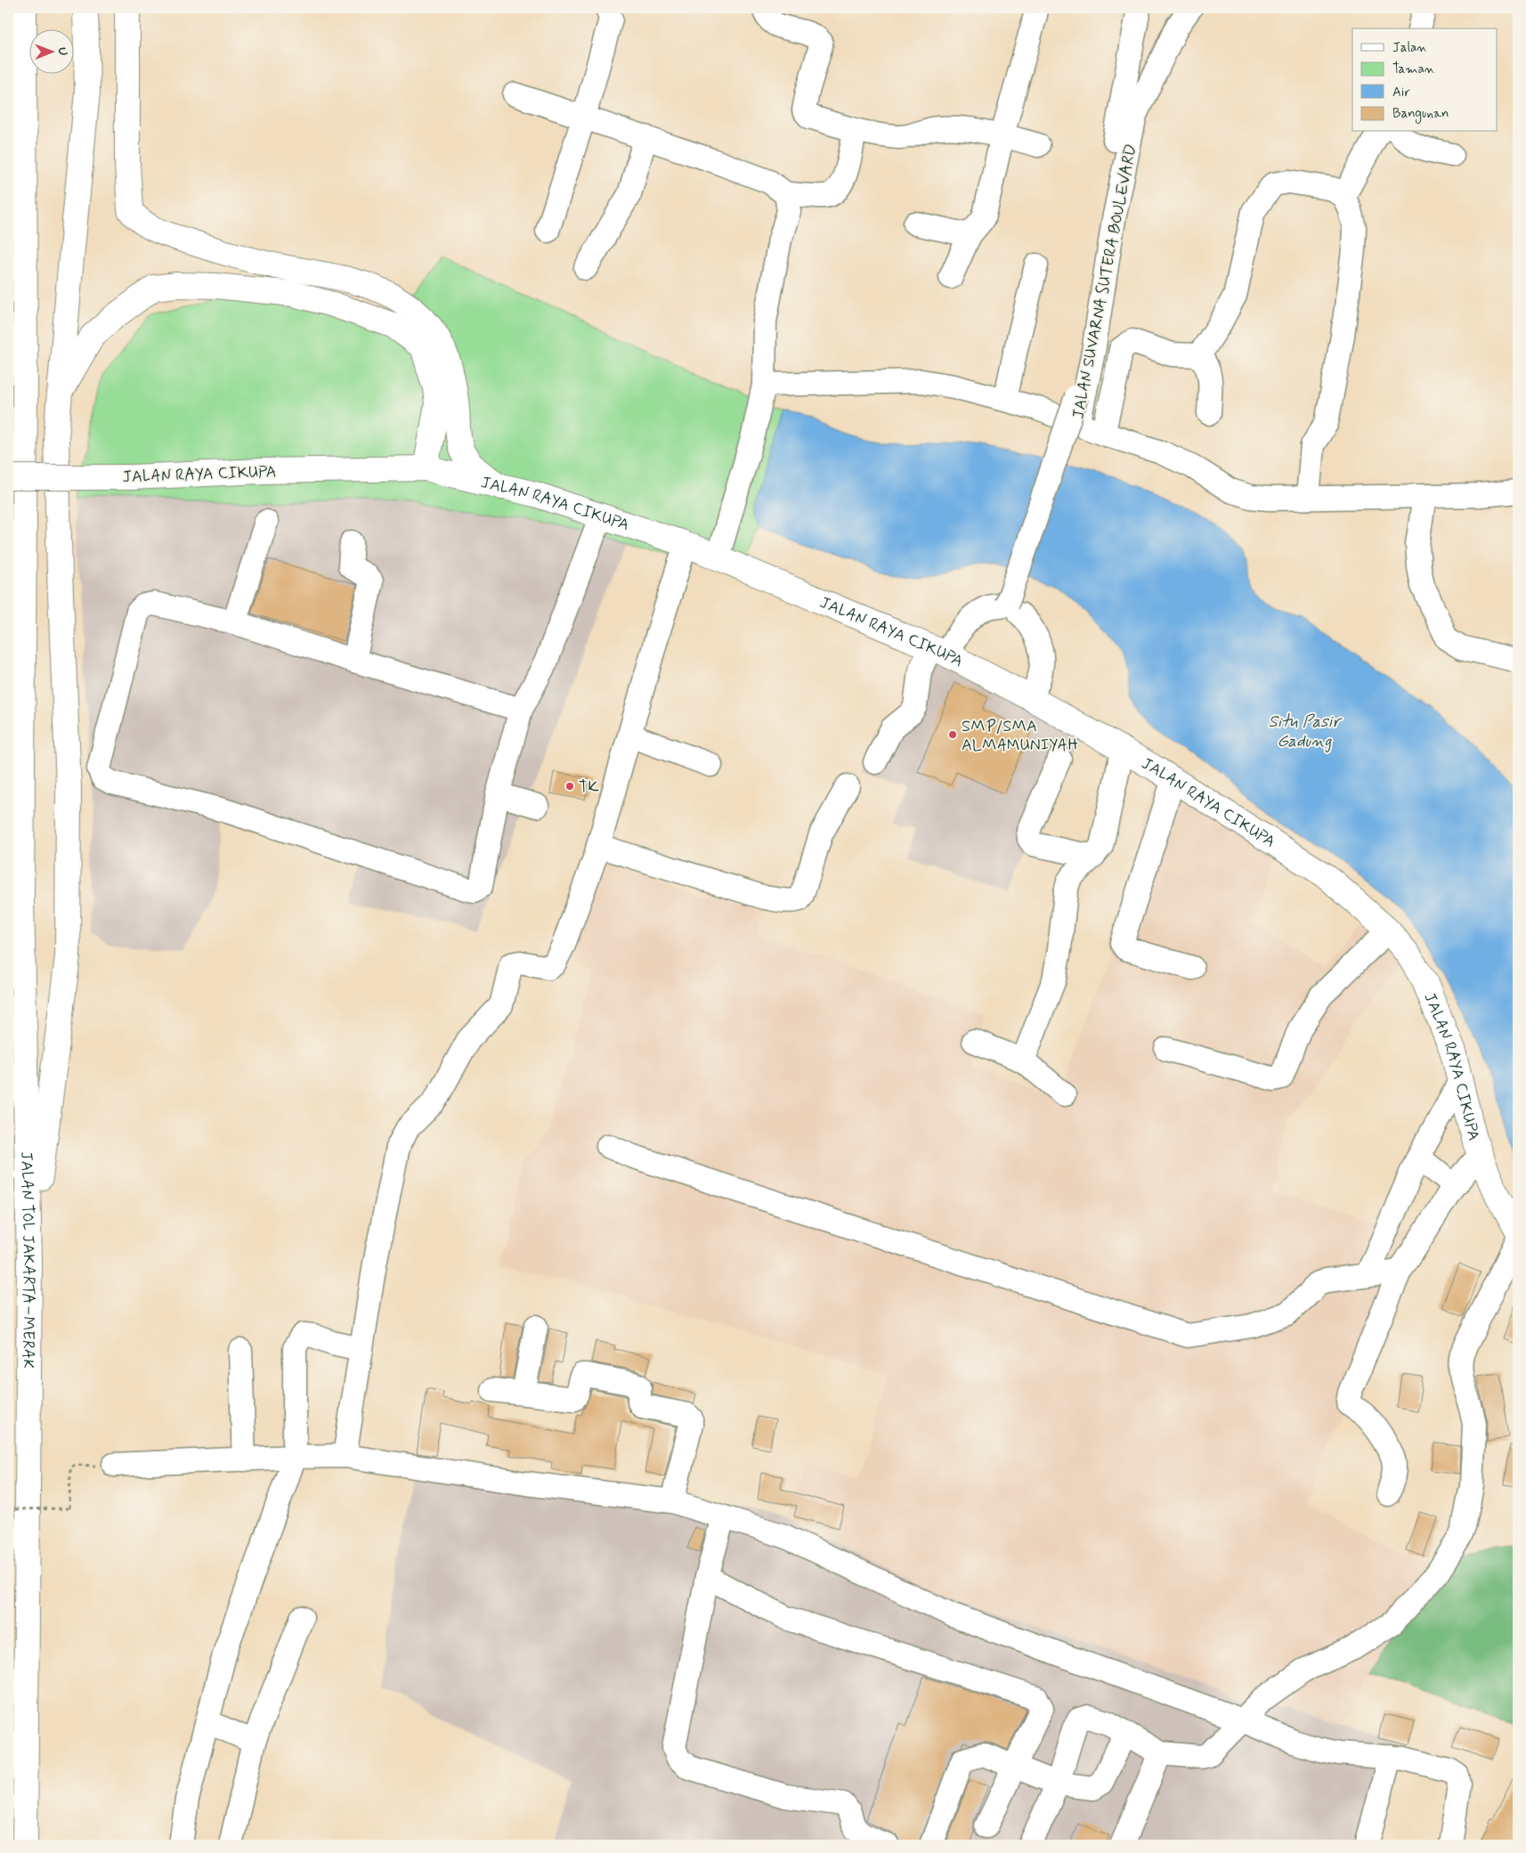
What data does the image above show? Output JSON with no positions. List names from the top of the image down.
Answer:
{
  "streets": {
    "main road": ["JALAN RAYA CIKUPA", "JALAN TOL JAKARTA–MERAK"],
    "street": ["JALAN SUVARNA SUTERA BOULEVARD"]
  },
  "water": ["Situ Pasir Gadung"],
  "places": ["SMP/SMA ALMAMUNIYAH", "TK"],
  "legend": [
    "Jalan",
    "Taman",
    "Air",
    "Bangunan"
  ],
  "north": "right"
}
